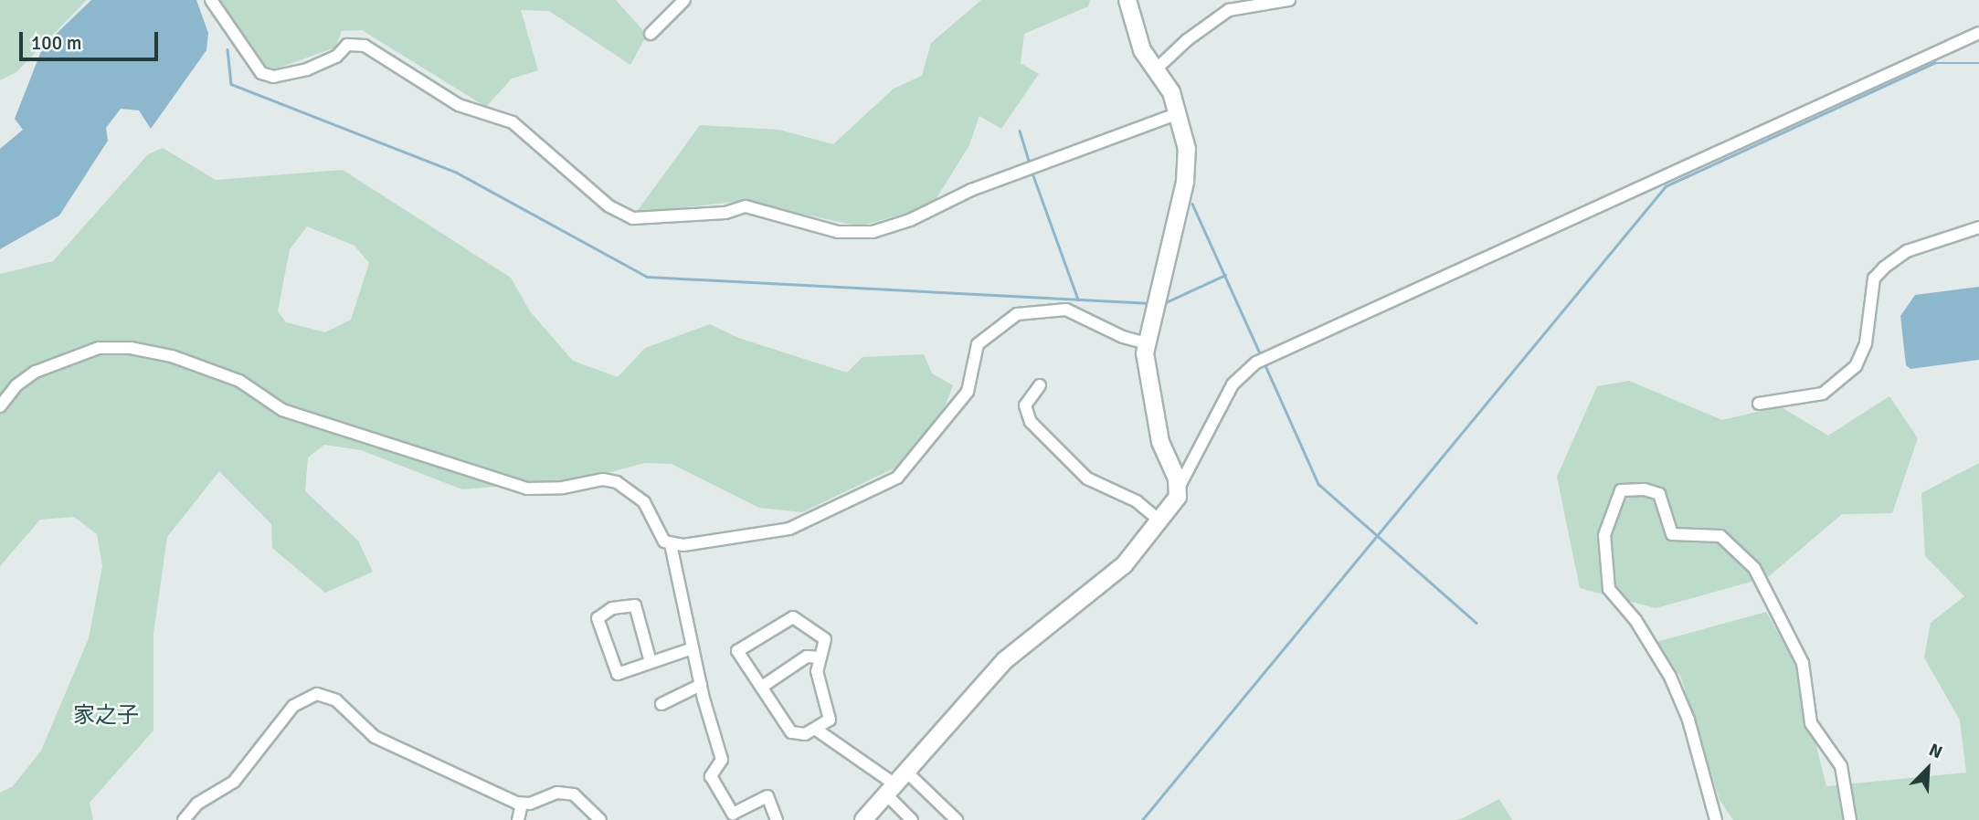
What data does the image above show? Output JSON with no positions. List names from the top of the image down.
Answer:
{
  "districts": ["家之子"],
  "scale_bar": "100 m",
  "north": "top right"
}
